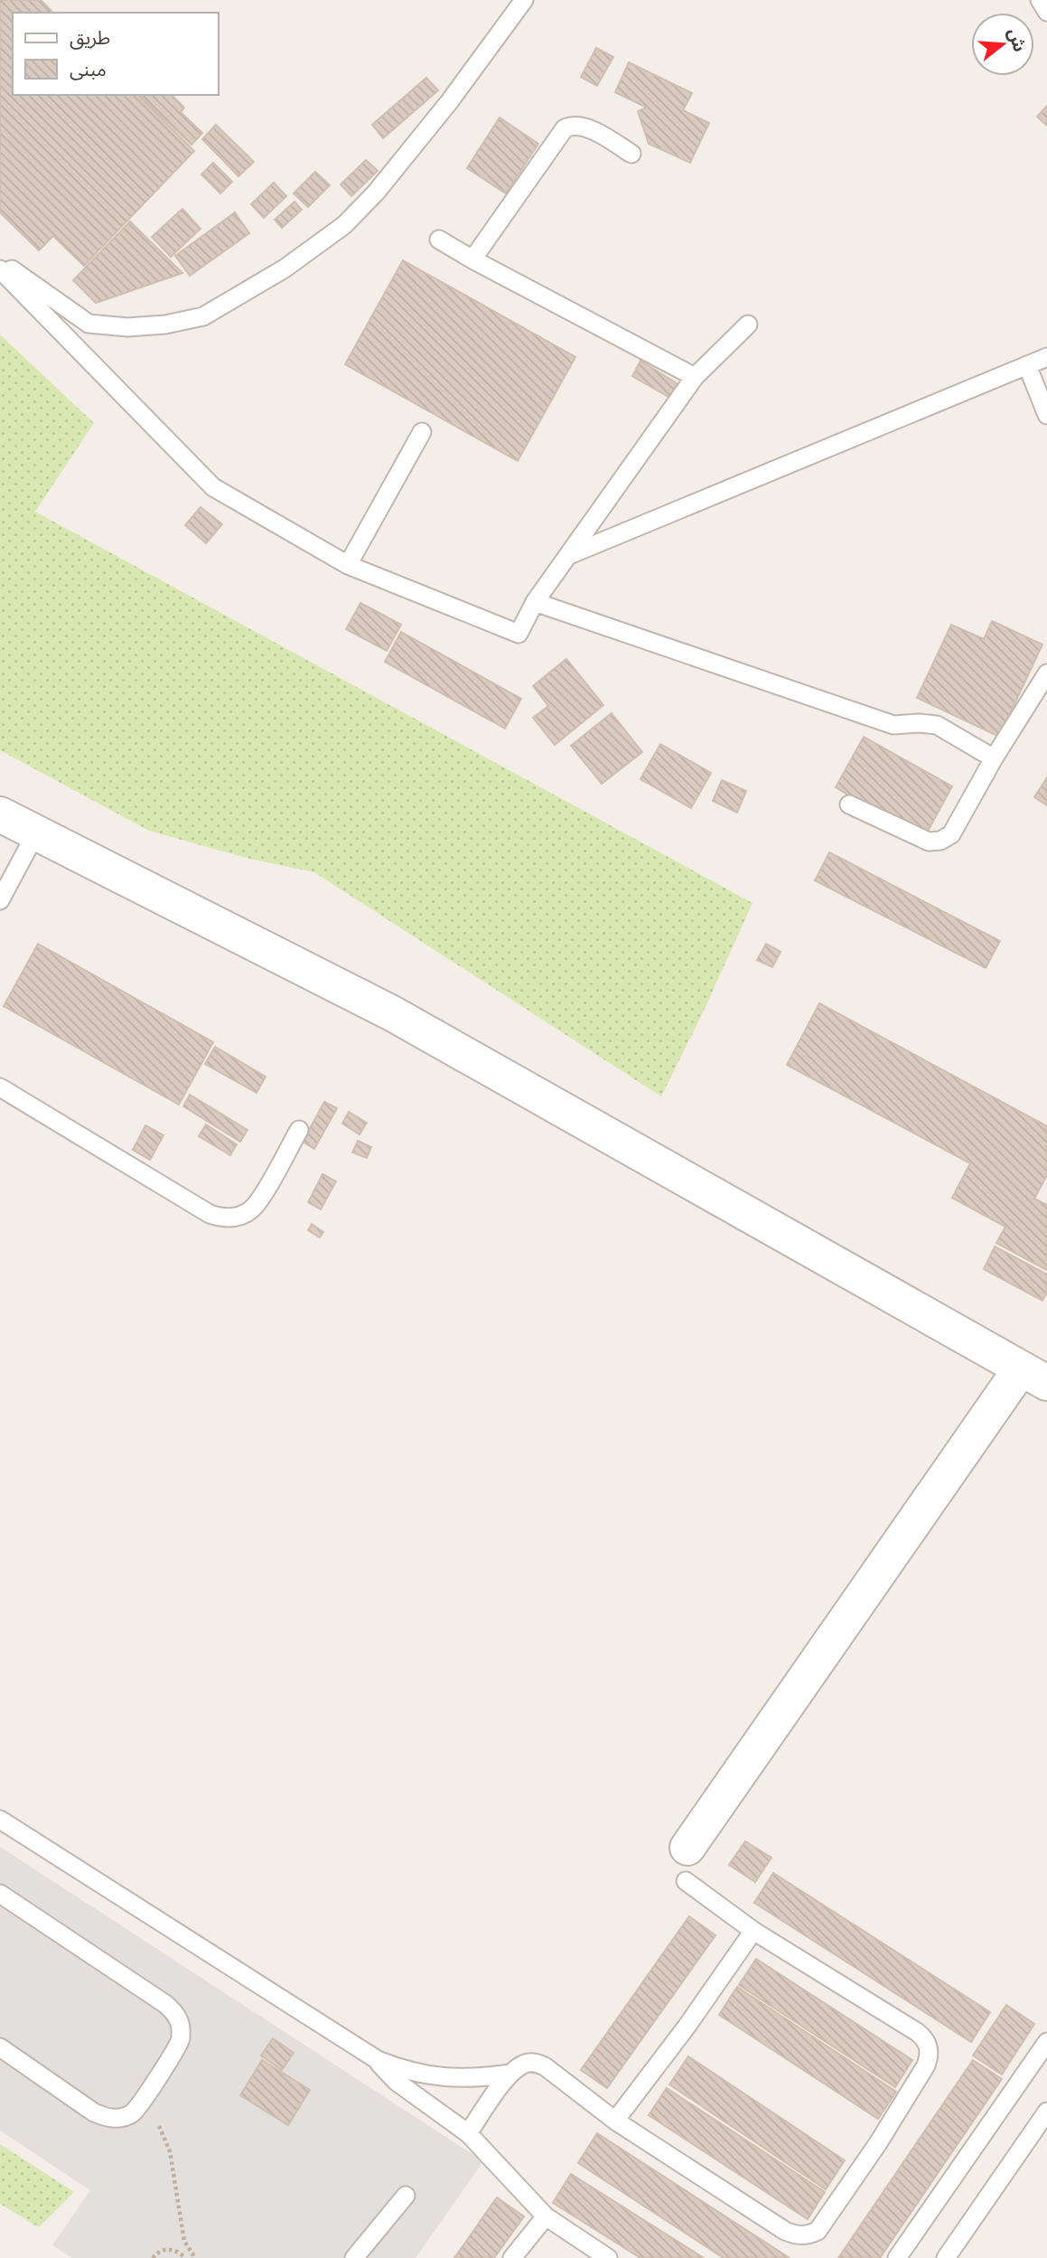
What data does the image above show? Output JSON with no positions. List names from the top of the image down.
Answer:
{
  "legend": ["طريق", "مبنى"],
  "north": "right"
}
